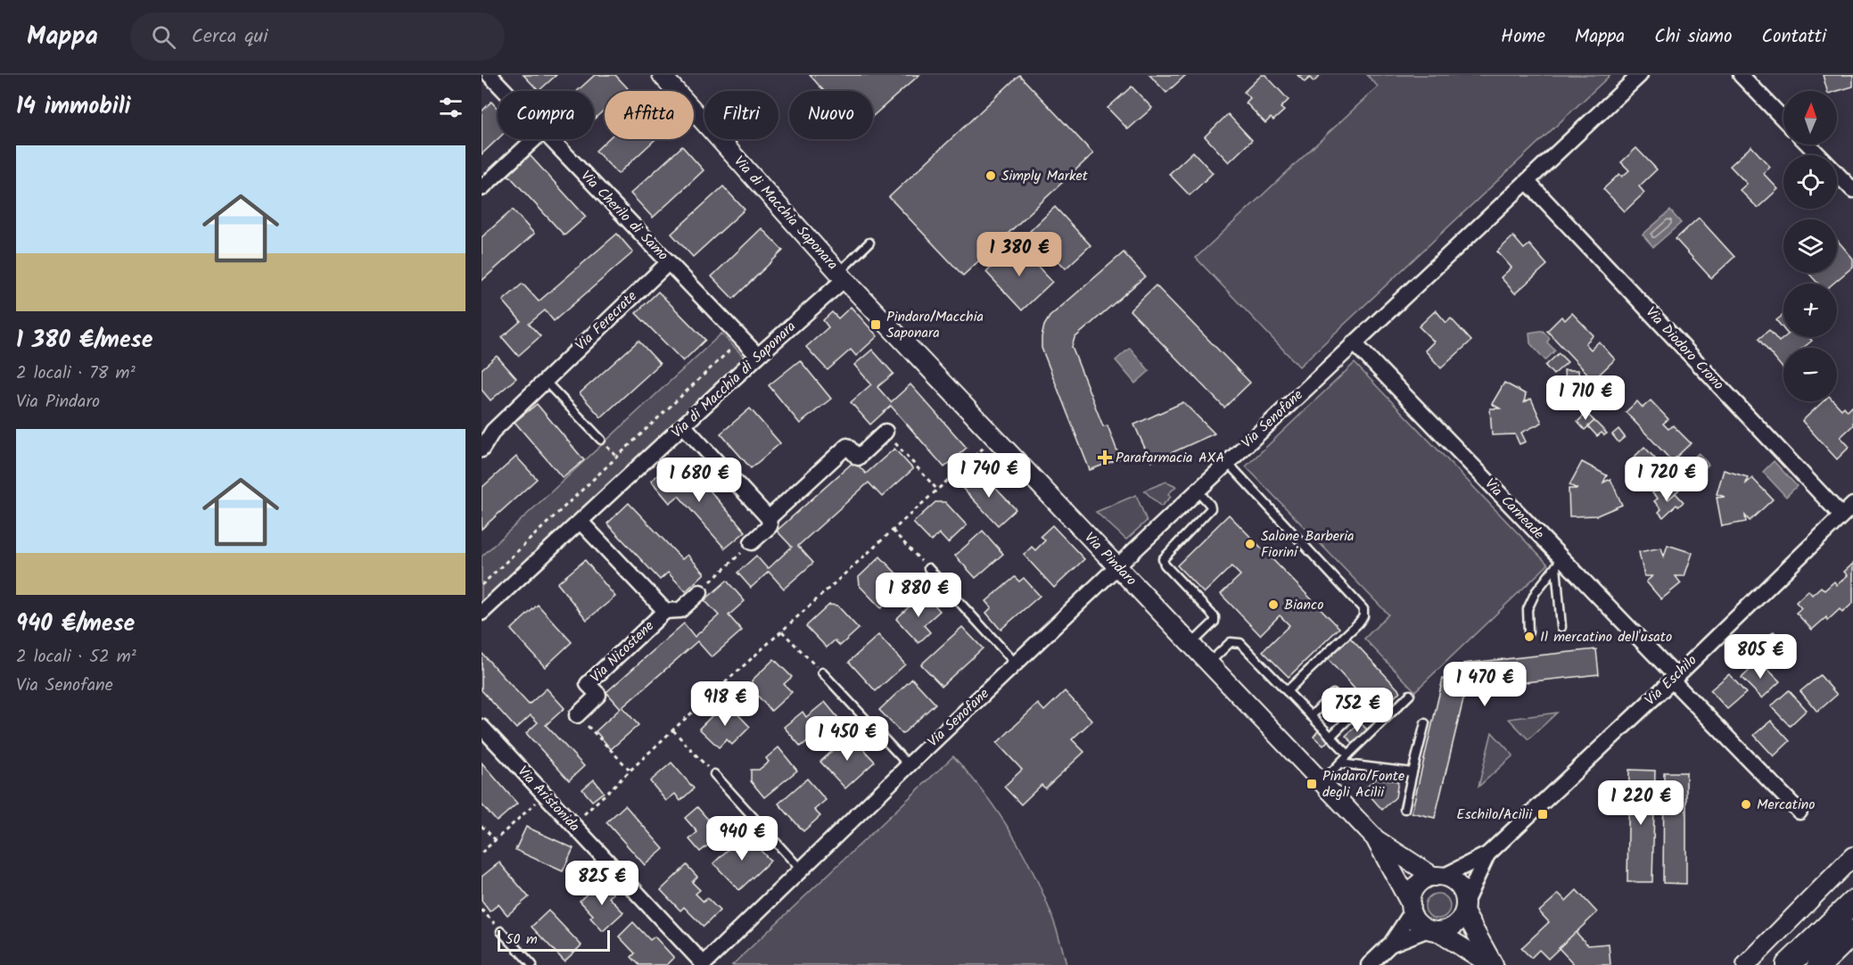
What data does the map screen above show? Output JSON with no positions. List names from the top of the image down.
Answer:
{
  "streets": {
    "street": [
      "Via di Macchia Saponara",
      "Via Cherilo di Samo",
      "Via Ferecrate",
      "Via Diodoro Crono",
      "Via di Macchia di Saponara",
      "Via Senofane",
      "Via Carneade",
      "Via Pindaro",
      "Via Nicostene",
      "Via Eschilo",
      "Via Aristonida"
    ]
  },
  "crossings": [
    ["Via di Macchia Saponara", "Via di Macchia di Saponara"],
    ["Via di Macchia Saponara", "Via Pindaro"],
    ["Via Cherilo di Samo", "Via Ferecrate"],
    ["Via Cherilo di Samo", "Via di Macchia di Saponara"],
    ["Via Diodoro Crono", "Via Senofane"],
    ["Via Diodoro Crono", "Via Eschilo"],
    ["Via di Macchia di Saponara", "Via Pindaro"],
    ["Via di Macchia di Saponara", "Via Nicostene"],
    ["Via Senofane", "Via Carneade"],
    ["Via Senofane", "Via Pindaro"],
    ["Via Senofane", "Via Aristonida"],
    ["Via Carneade", "Via Eschilo"]
  ],
  "places": {
    "other": [
      "Simply Market",
      "Salone Barberia Fiorini",
      "Bianco",
      "Il mercatino dell'usato",
      "Mercatino"
    ],
    "transit": ["Pindaro/Macchia Saponara", "Pindaro/Fonte degli Acilii", "Eschilo/Acilii"],
    "health": ["Parafarmacia AXA"]
  },
  "scale_bar": "50 m",
  "north": "top",
  "page": {
    "header": "Mappa",
    "search": "Cerca qui",
    "nav": [
      "Home",
      "Mappa",
      "Chi siamo",
      "Contatti"
    ],
    "heading": "14 immobili",
    "map_buttons": ["+", "−"],
    "chip": [
      "Compra",
      "Affitta",
      "Filtri",
      "Nuovo"
    ],
    "list": [
      {
        "name": "1 380 €/mese",
        "note": "2 locali · 78 m² · Via Pindaro"
      },
      {
        "name": "940 €/mese",
        "note": "2 locali · 52 m² · Via Senofane"
      }
    ],
    "price": [
      "1 380 €",
      "1 710 €",
      "1 740 €",
      "1 720 €",
      "1 680 €",
      "1 880 €",
      "805 €",
      "1 470 €",
      "918 €",
      "752 €",
      "1 450 €",
      "1 220 €",
      "940 €",
      "825 €"
    ],
    "scale": "50 m"
  }
}
